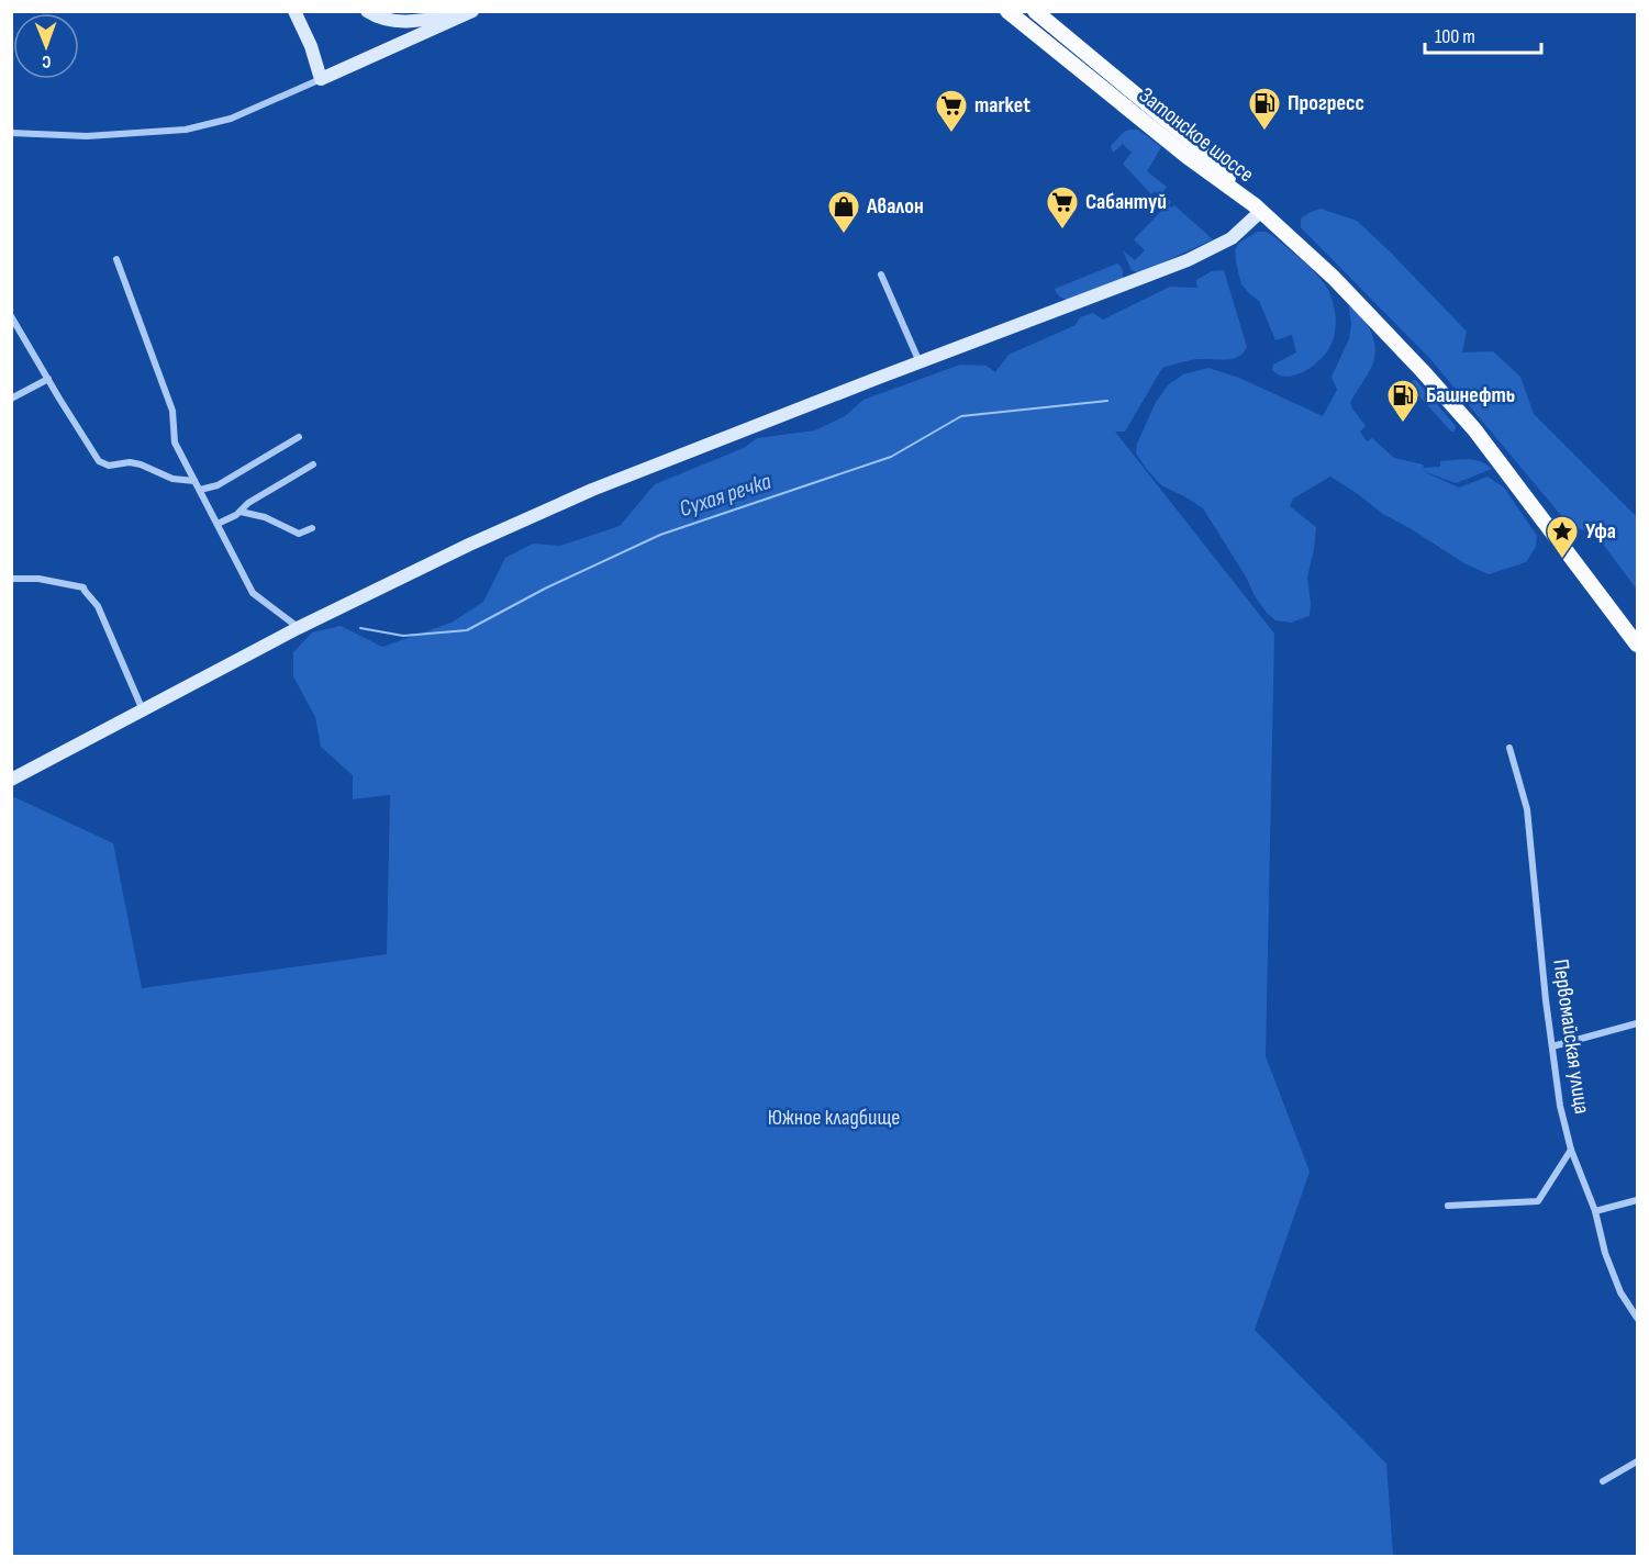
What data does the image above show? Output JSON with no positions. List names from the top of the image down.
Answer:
{
  "streets": {
    "main road": ["Затонское шоссе"],
    "street": ["Первомайская улица"]
  },
  "water": ["Сухая речка"],
  "parks": ["Южное кладбище"],
  "places": {
    "fuel station": ["Прогресс", "Башнефть"],
    "supermarket": ["market", "Сабантуй"],
    "shop": ["Авалон"],
    "place": ["Уфа"]
  },
  "scale_bar": "100 m",
  "north": "bottom"
}
